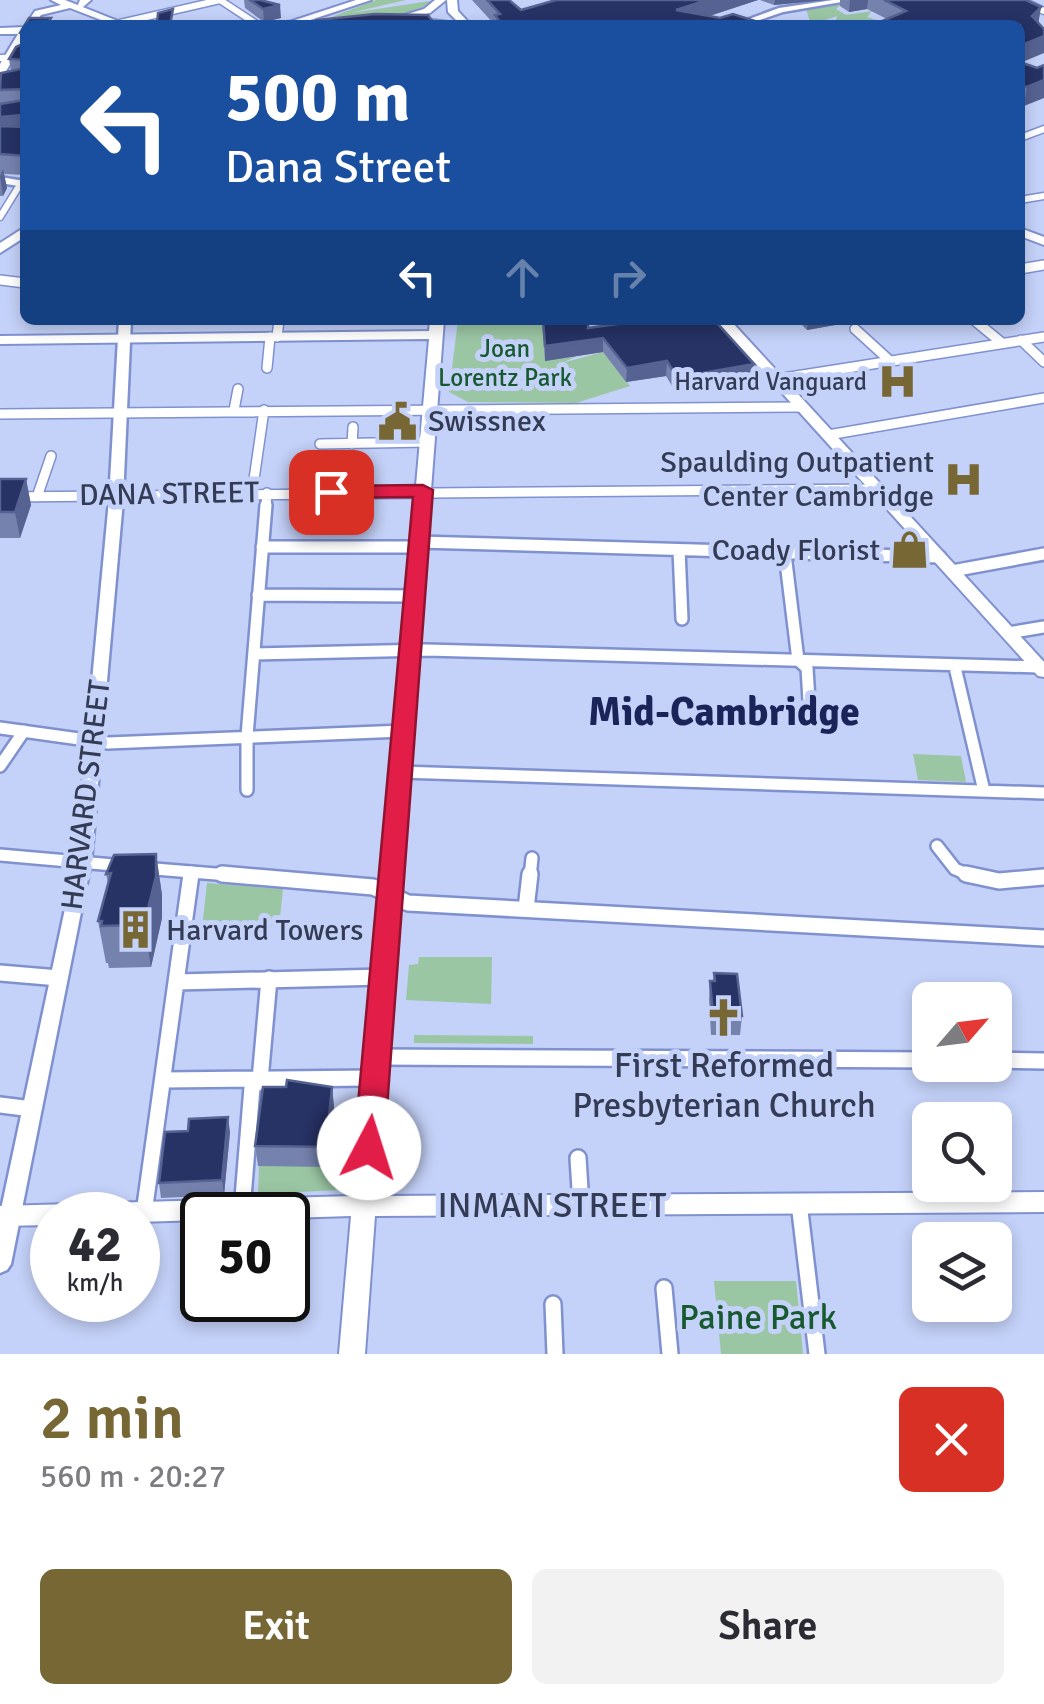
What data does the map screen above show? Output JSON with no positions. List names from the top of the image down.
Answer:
{
  "streets": {
    "main road": ["INMAN STREET"],
    "street": ["DANA STREET", "HARVARD STREET"]
  },
  "crossings": [
    ["DANA STREET", "HARVARD STREET"],
    ["HARVARD STREET", "INMAN STREET"]
  ],
  "districts": ["Mid-Cambridge"],
  "parks": ["Joan Lorentz Park", "Paine Park"],
  "places": {
    "hospital": ["Harvard Vanguard", "Spaulding Outpatient Center Cambridge"],
    "public building": ["Swissnex"],
    "shop": ["Coady Florist"],
    "building": ["Harvard Towers"],
    "church": ["First Reformed Presbyterian Church"]
  },
  "north": "top right",
  "page": {
    "turn": ["500 m", "Dana Street"],
    "speed": "42 km/h",
    "limit": "50",
    "heading": ["2 min", "560 m · 20:27"],
    "buttons": ["Exit", "Share"]
  }
}
